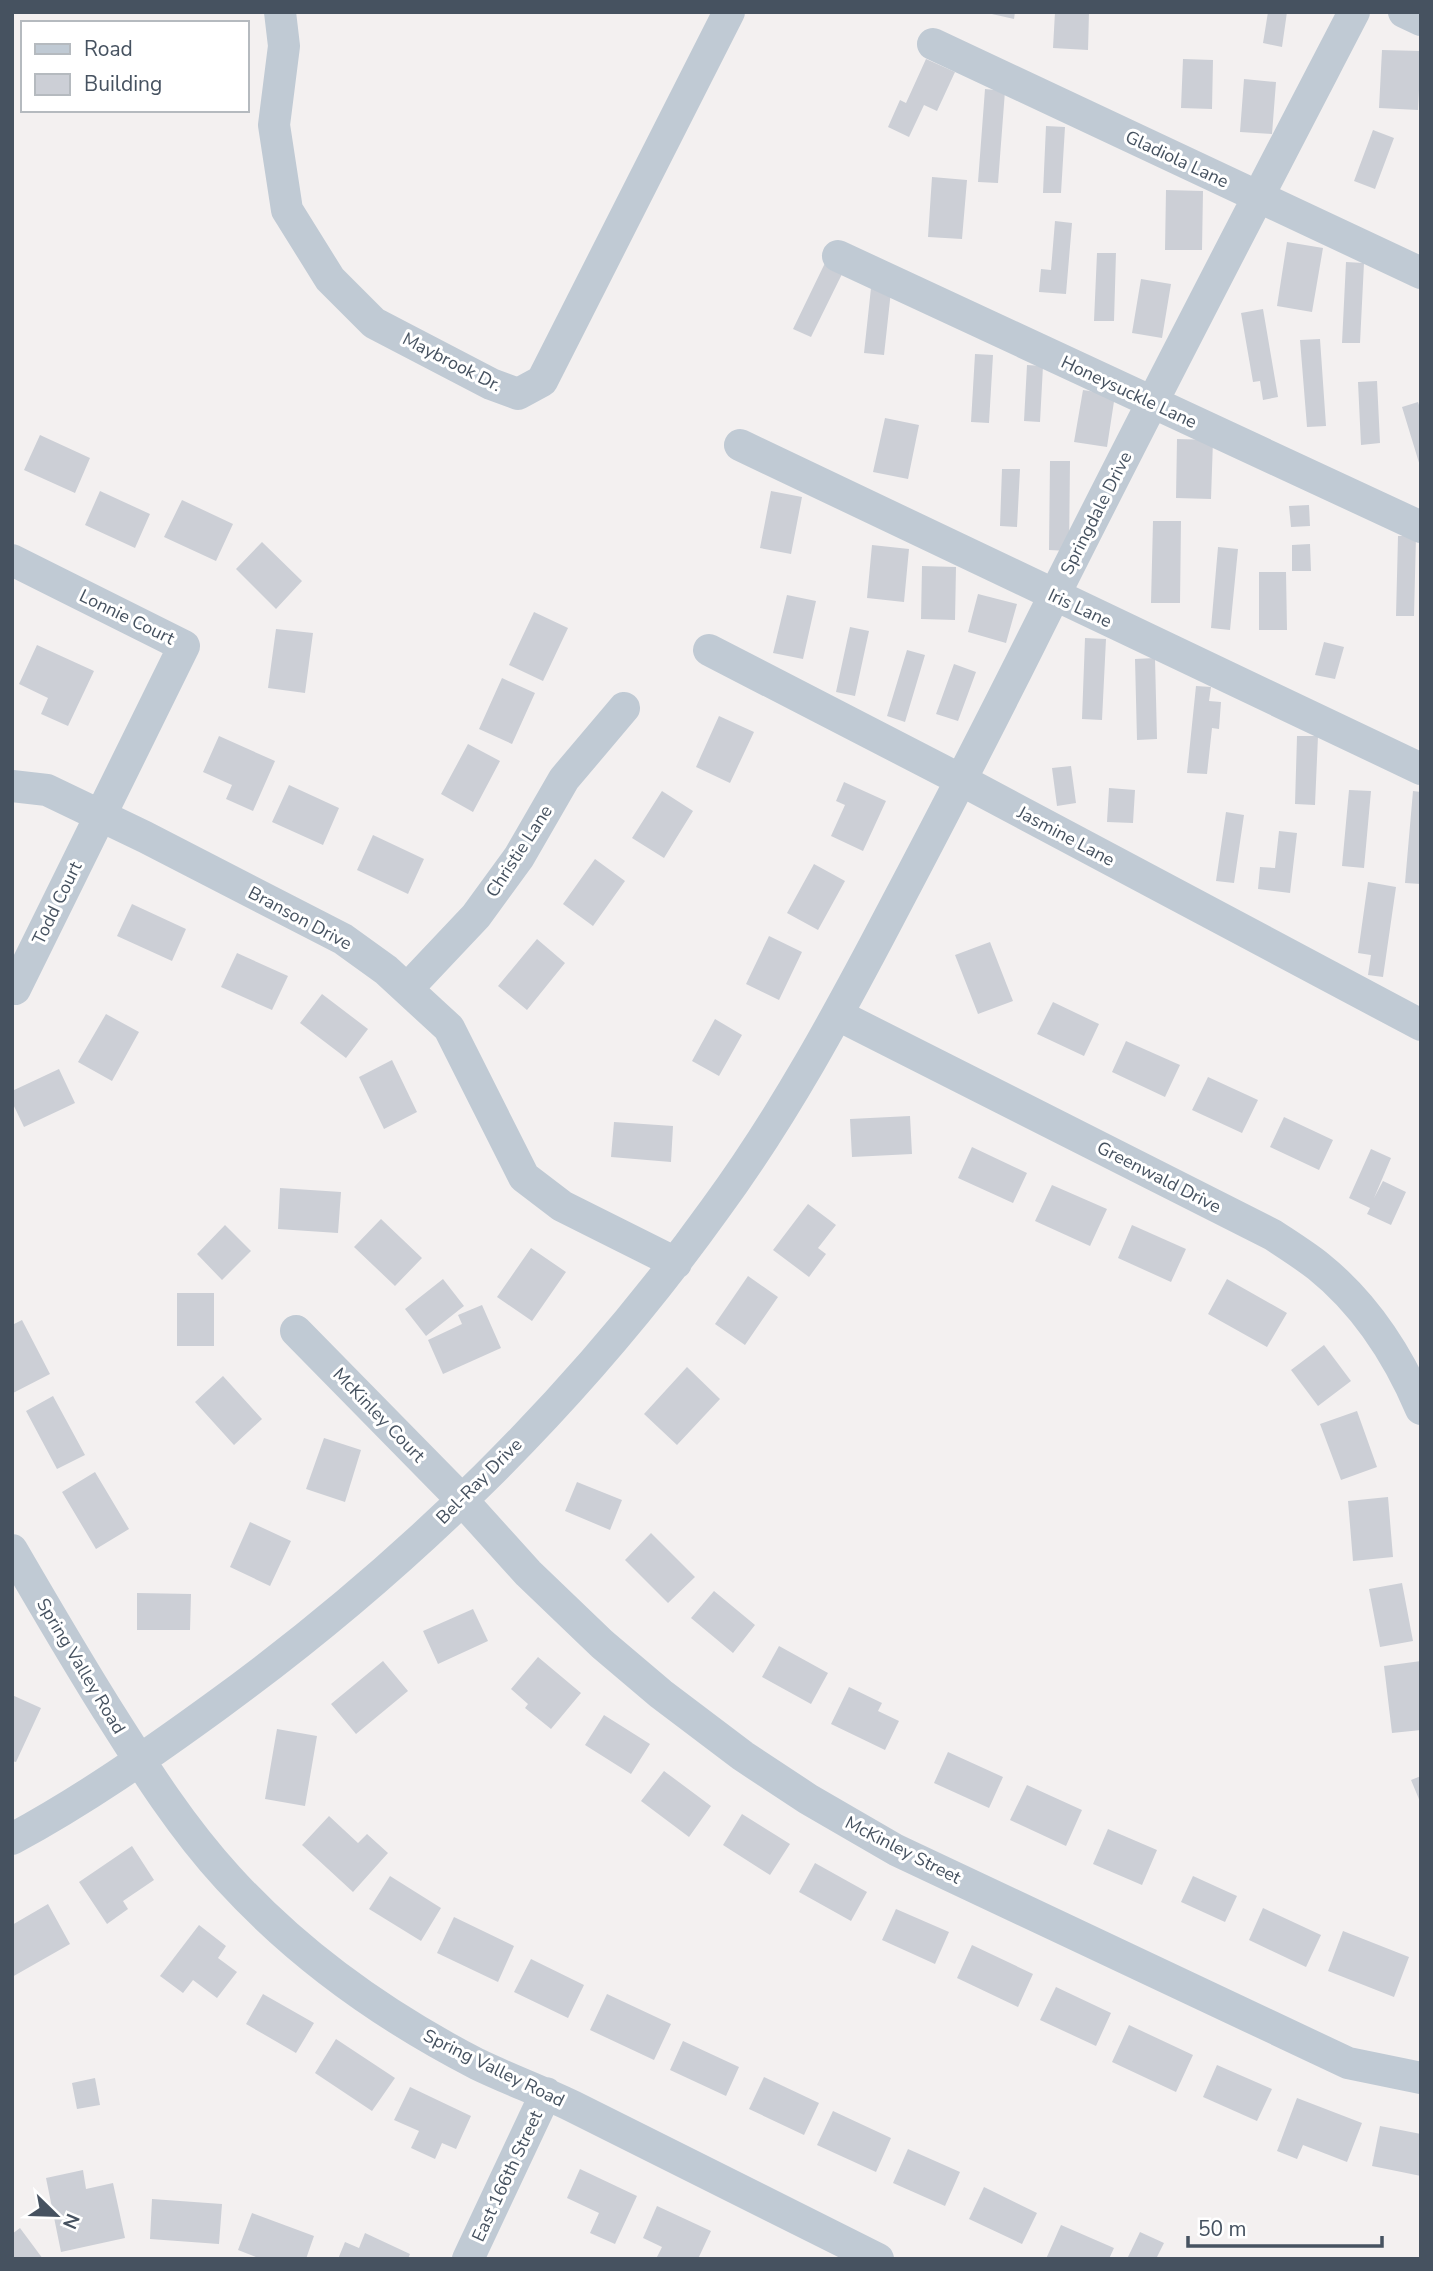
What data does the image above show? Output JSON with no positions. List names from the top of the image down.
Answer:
{
  "streets": {
    "street": [
      "Gladiola Lane",
      "Maybrook Dr.",
      "Honeysuckle Lane",
      "Springdale Drive",
      "Iris Lane",
      "Lonnie Court",
      "Jasmine Lane",
      "Christie Lane",
      "Todd Court",
      "Branson Drive",
      "Greenwald Drive",
      "McKinley Court",
      "Bel-Ray Drive",
      "Spring Valley Road",
      "McKinley Street",
      "East 166th Street"
    ]
  },
  "crossings": [
    ["Gladiola Lane", "Springdale Drive"],
    ["Honeysuckle Lane", "Springdale Drive"],
    ["Springdale Drive", "Iris Lane"],
    ["Springdale Drive", "Jasmine Lane"],
    ["Springdale Drive", "Greenwald Drive"],
    ["Springdale Drive", "Bel-Ray Drive"],
    ["Lonnie Court", "Todd Court"],
    ["Lonnie Court", "Branson Drive"],
    ["Christie Lane", "Branson Drive"],
    ["Todd Court", "Branson Drive"],
    ["Branson Drive", "Bel-Ray Drive"],
    ["Greenwald Drive", "Bel-Ray Drive"],
    ["McKinley Court", "Bel-Ray Drive"],
    ["McKinley Court", "McKinley Street"],
    ["Bel-Ray Drive", "Spring Valley Road"],
    ["Bel-Ray Drive", "McKinley Street"],
    ["Spring Valley Road", "East 166th Street"]
  ],
  "legend": ["Road", "Building"],
  "scale_bar": "50 m",
  "north": "bottom right"
}
